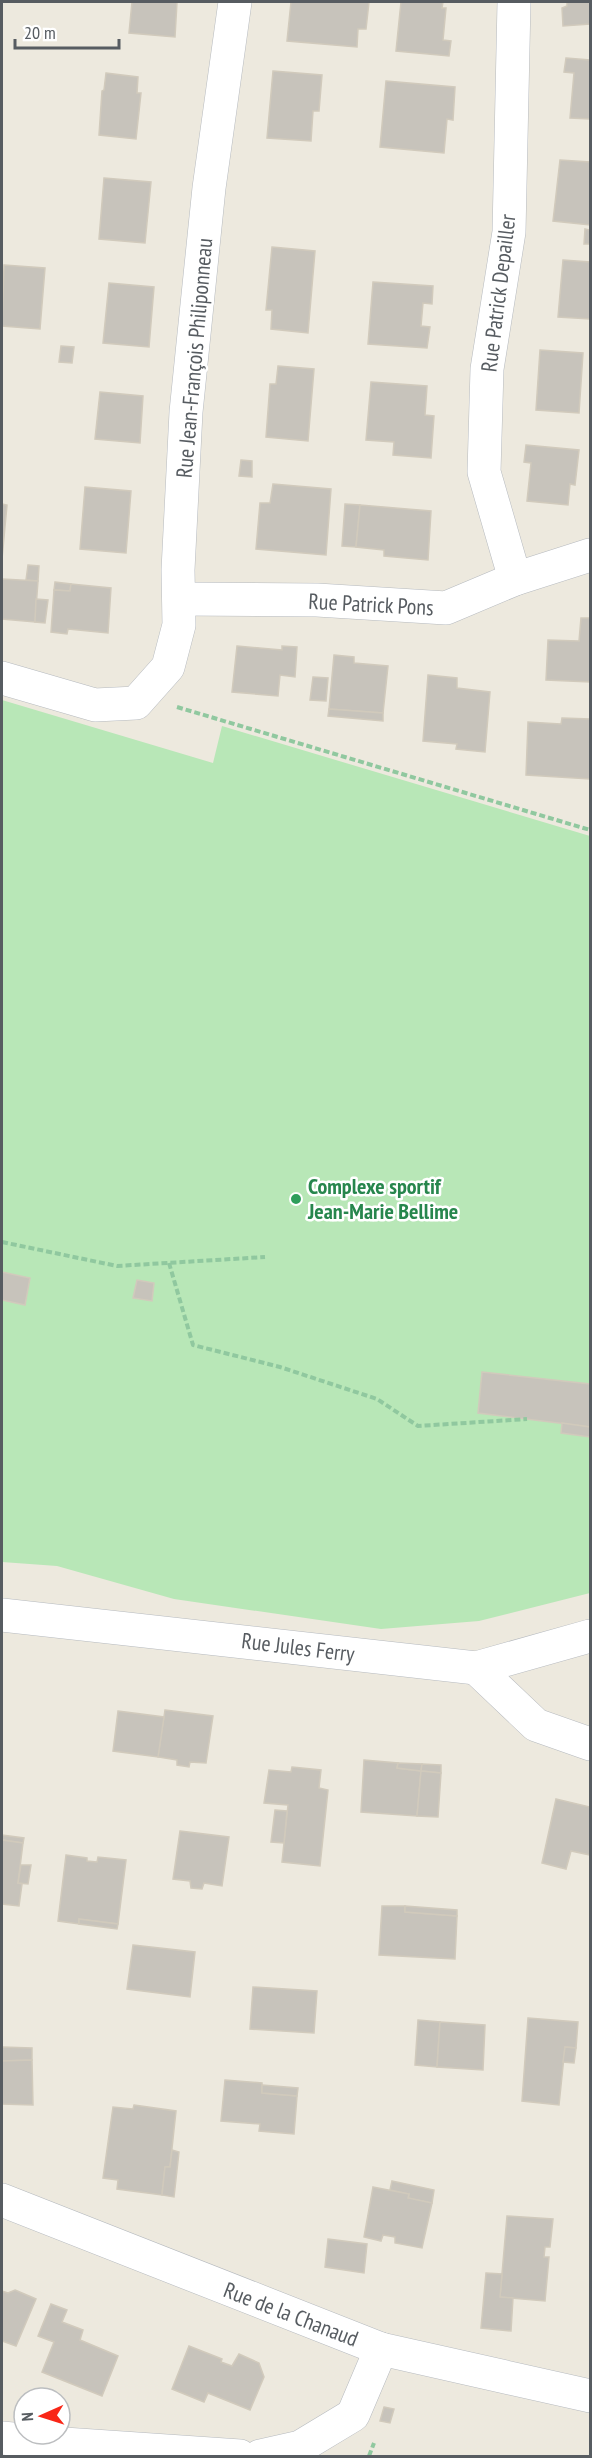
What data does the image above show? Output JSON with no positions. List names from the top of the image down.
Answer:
{
  "streets": {
    "street": [
      "Rue Patrick Depailler",
      "Rue Jean-François Philiponneau",
      "Rue Patrick Pons",
      "Rue Jules Ferry",
      "Rue de la Chanaud"
    ]
  },
  "crossings": [
    ["Rue Patrick Depailler", "Rue Patrick Pons"],
    ["Rue Jean-François Philiponneau", "Rue Patrick Pons"]
  ],
  "places": ["Complexe sportif Jean-Marie Bellime"],
  "scale_bar": "20 m",
  "north": "left"
}
